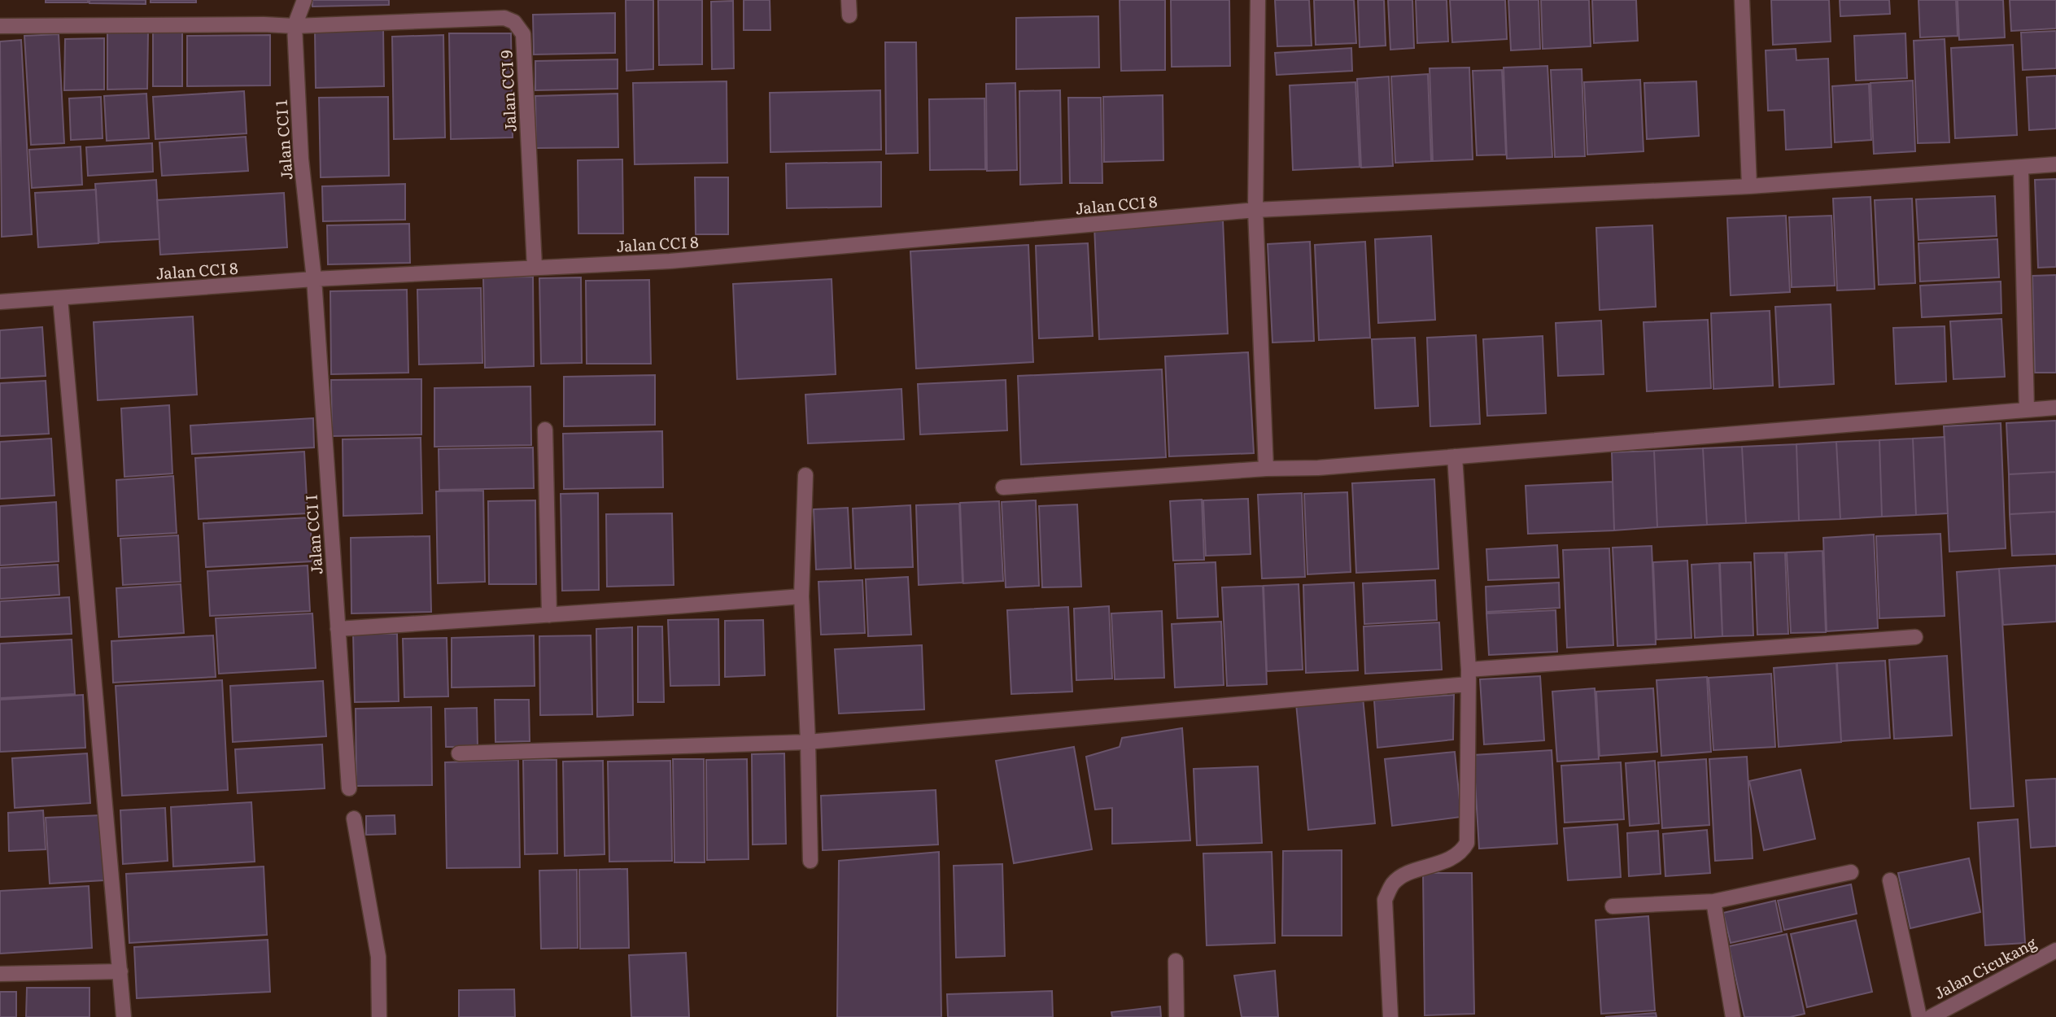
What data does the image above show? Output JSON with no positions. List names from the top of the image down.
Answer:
{
  "streets": {
    "street": [
      "Jalan CCI 9",
      "Jalan CCI 1",
      "Jalan CCI 8",
      "Jalan CCI I",
      "Jalan Cicukang"
    ]
  },
  "crossings": [
    ["Jalan CCI 9", "Jalan CCI 1"],
    ["Jalan CCI 9", "Jalan CCI 8"],
    ["Jalan CCI 1", "Jalan CCI 8"],
    ["Jalan CCI 1", "Jalan CCI I"],
    ["Jalan CCI 8", "Jalan CCI I"]
  ]
}
